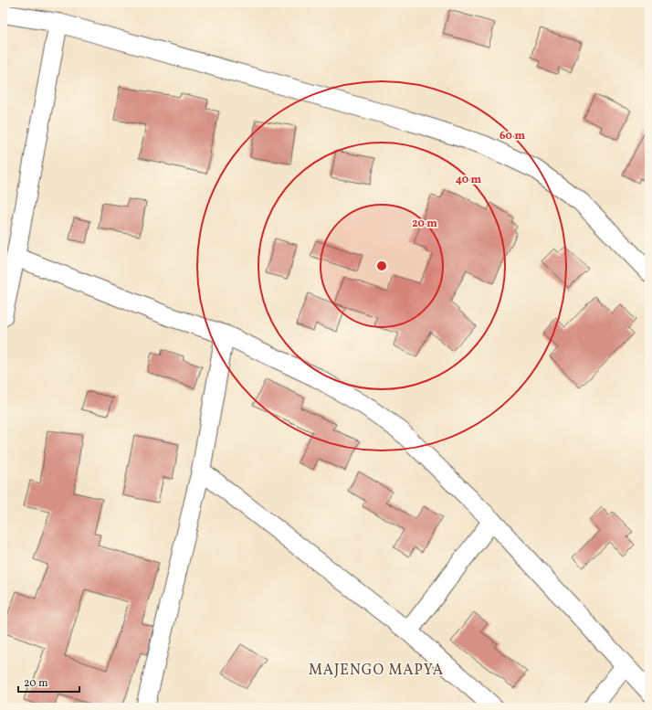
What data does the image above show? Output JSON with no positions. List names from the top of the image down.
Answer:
{
  "districts": ["MAJENGO MAPYA"],
  "scale_bar": "20 m",
  "rings": ["60 m", "40 m", "20 m"]
}
